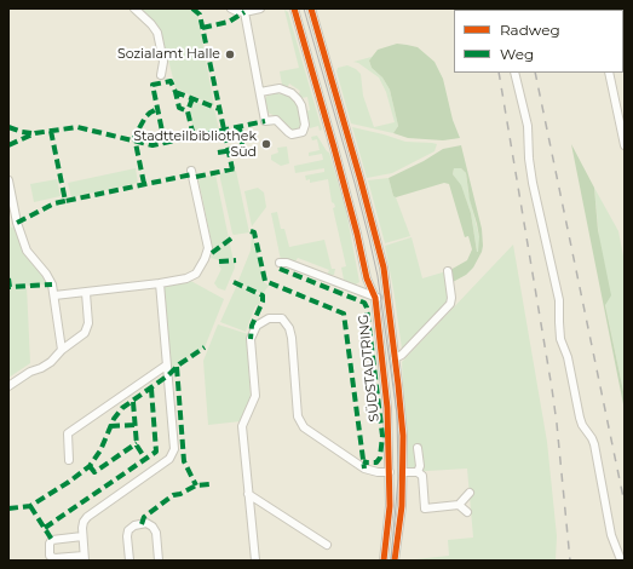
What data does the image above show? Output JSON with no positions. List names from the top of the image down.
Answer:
{
  "streets": {
    "street": ["SÜDSTADTRING"]
  },
  "places": ["Sozialamt Halle", "Stadtteilbibliothek Süd"],
  "legend": ["Radweg", "Weg"]
}
